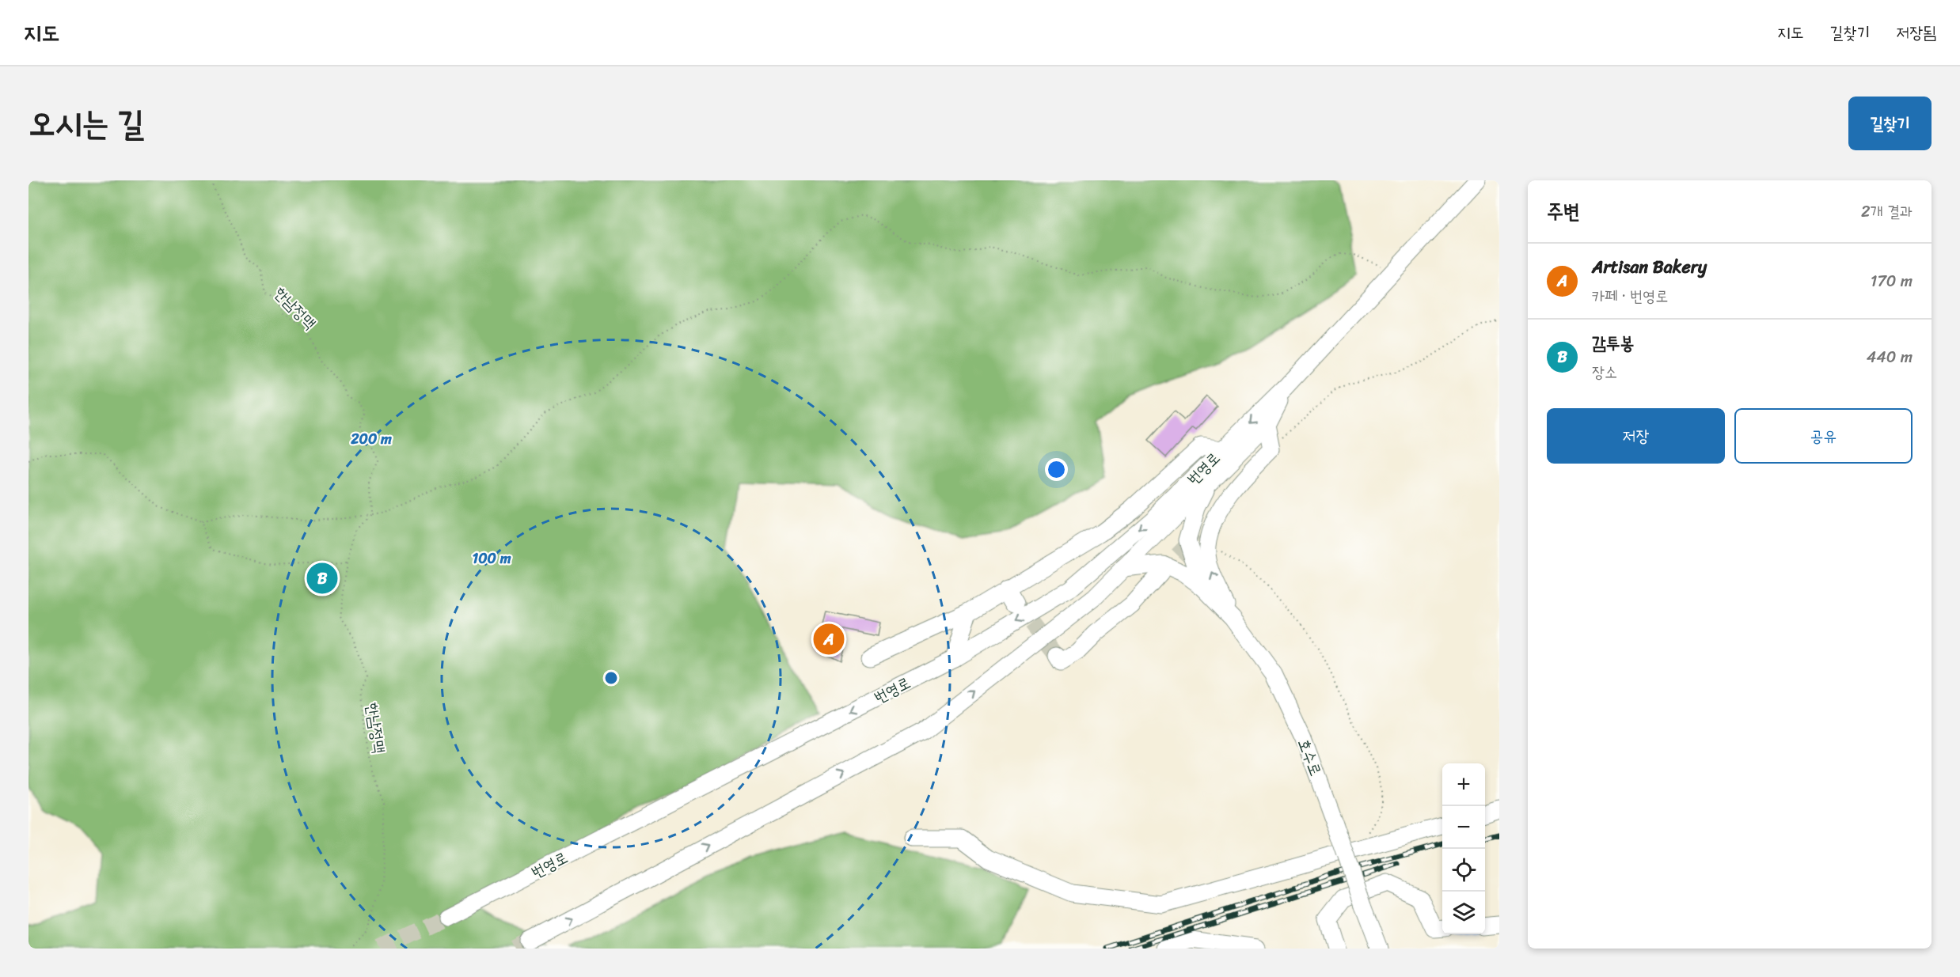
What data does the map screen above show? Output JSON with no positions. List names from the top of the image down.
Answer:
{
  "streets": {
    "street": ["번영로", "호수로"],
    "path": ["한남정맥"]
  },
  "crossings": [
    ["번영로", "호수로"]
  ],
  "page": {
    "header": "지도",
    "nav": ["지도", "길찾기", "저장됨"],
    "title": "오시는 길",
    "buttons": [
      "길찾기",
      ["저장", "공유"]
    ],
    "heading": ["주변", "2개 결과"],
    "list": [
      {
        "mark": "A",
        "name": "Artisan Bakery",
        "note": "카페 · 번영로",
        "value": "170 m"
      },
      {
        "mark": "B",
        "name": "감투봉",
        "note": "장소",
        "value": "440 m"
      }
    ],
    "pins": ["B", "A"],
    "map_buttons": ["+", "−"]
  },
  "rings": ["200 m", "100 m"]
}
